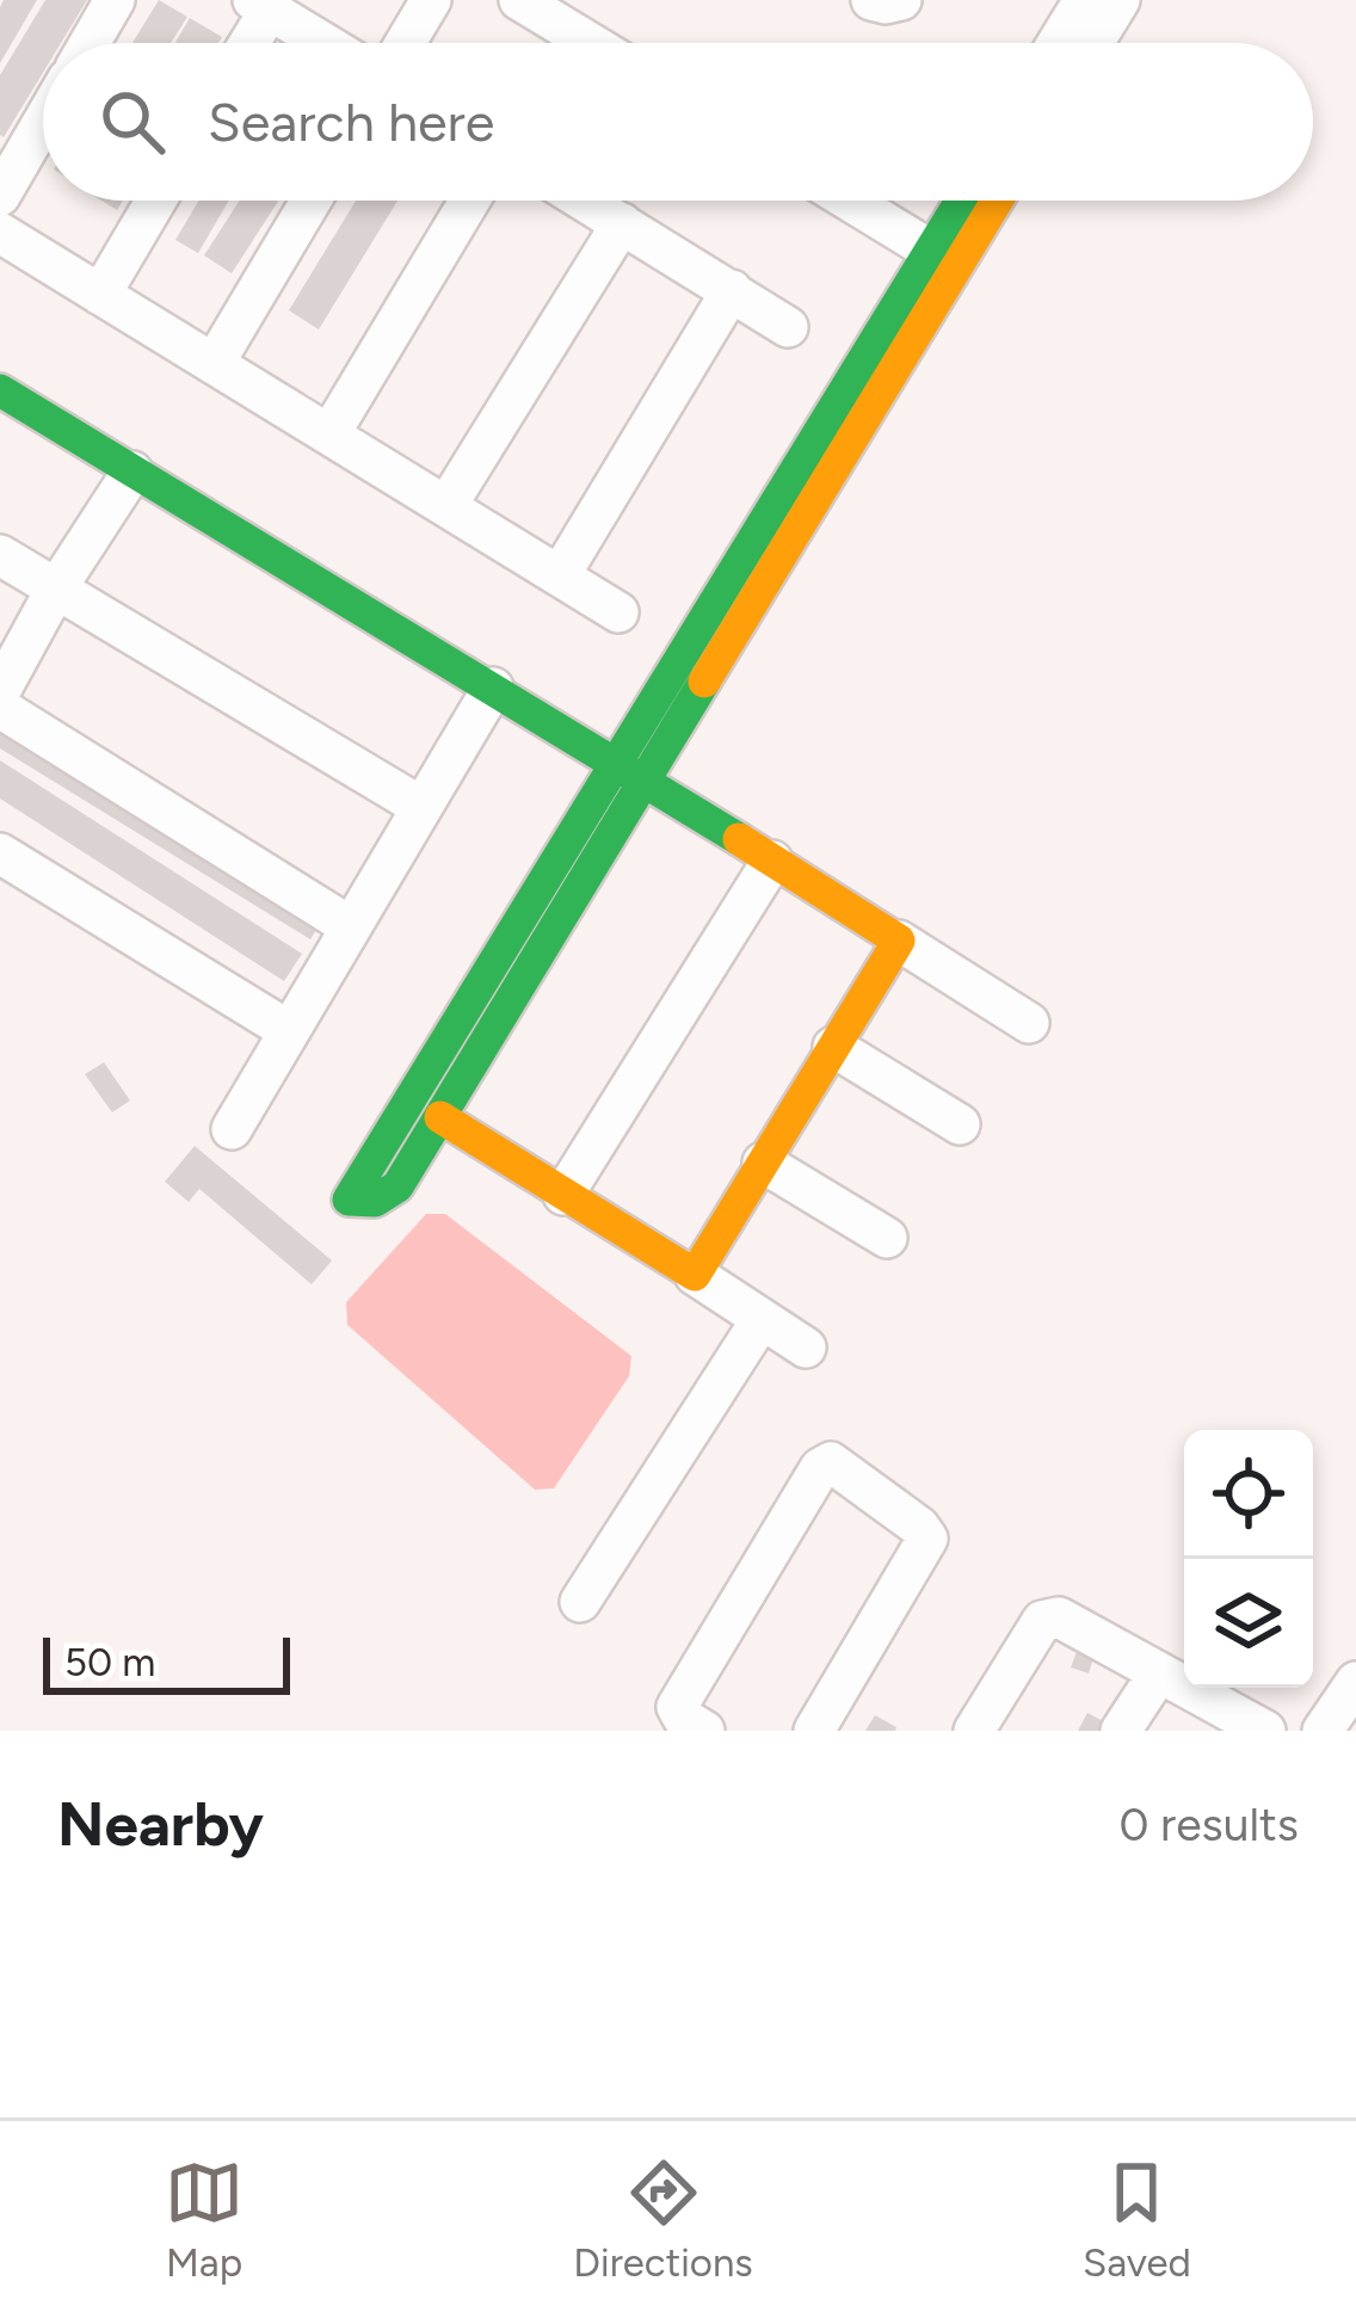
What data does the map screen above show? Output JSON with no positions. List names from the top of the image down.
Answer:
{
  "scale_bar": "50 m",
  "page": {
    "search": "Search here",
    "scale": "50 m",
    "heading": ["Nearby", "0 results"],
    "nav": ["Map", "Directions", "Saved"]
  }
}
